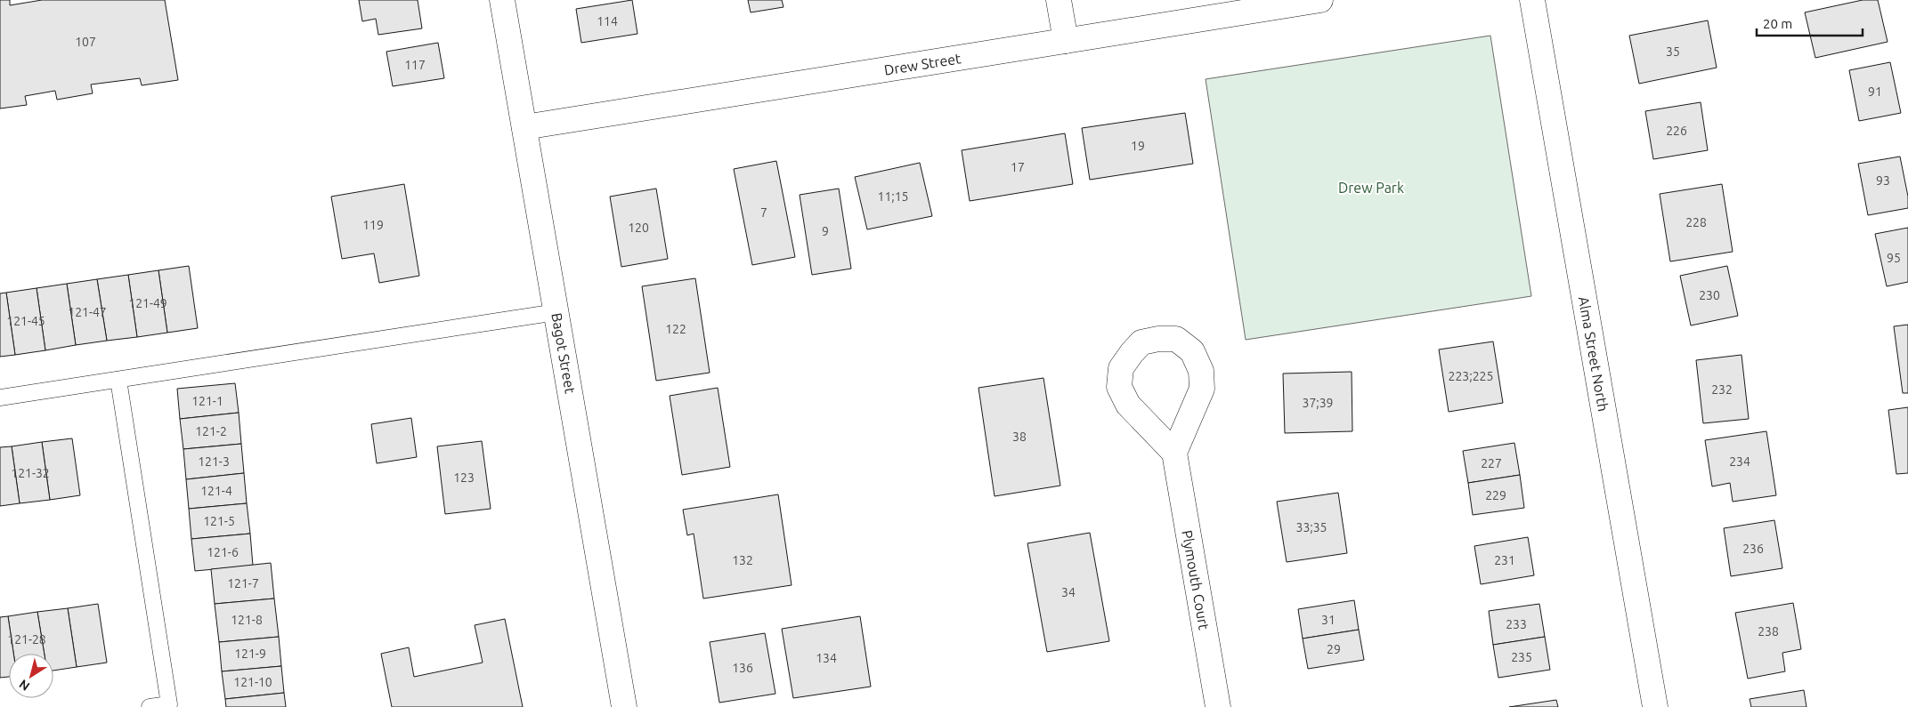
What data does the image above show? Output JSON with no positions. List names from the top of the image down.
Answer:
{
  "streets": {
    "street": [
      "Drew Street",
      "Bagot Street",
      "Alma Street North",
      "Plymouth Court"
    ]
  },
  "crossings": [
    ["Drew Street", "Bagot Street"]
  ],
  "parks": ["Drew Park"],
  "house_numbers": [
    "114",
    "107",
    "35",
    "117",
    "91",
    "226",
    "19",
    "17",
    "93",
    "11;15",
    "7",
    "228",
    "119",
    "120",
    "9",
    "95",
    "230",
    "121-49",
    "121-47",
    "121-45",
    "122",
    "223;225",
    "232",
    "121-1",
    "37;39",
    "121-2",
    "38",
    "121-3",
    "234",
    "227",
    "121-32",
    "123",
    "121-4",
    "229",
    "121-5",
    "33;35",
    "236",
    "121-6",
    "132",
    "231",
    "121-7",
    "34",
    "121-8",
    "31",
    "233",
    "238",
    "121-28",
    "29",
    "121-9",
    "235",
    "134",
    "136",
    "121-10"
  ],
  "scale_bar": "20 m",
  "north": "bottom left"
}
